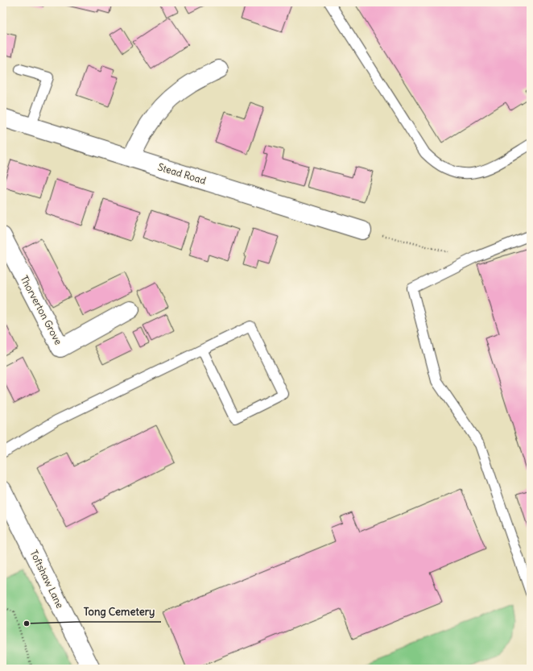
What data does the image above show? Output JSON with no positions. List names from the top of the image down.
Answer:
{
  "streets": {
    "street": ["Stead Road", "Thorverton Grove", "Toftshaw Lane"]
  },
  "places": ["Tong Cemetery"]
}
